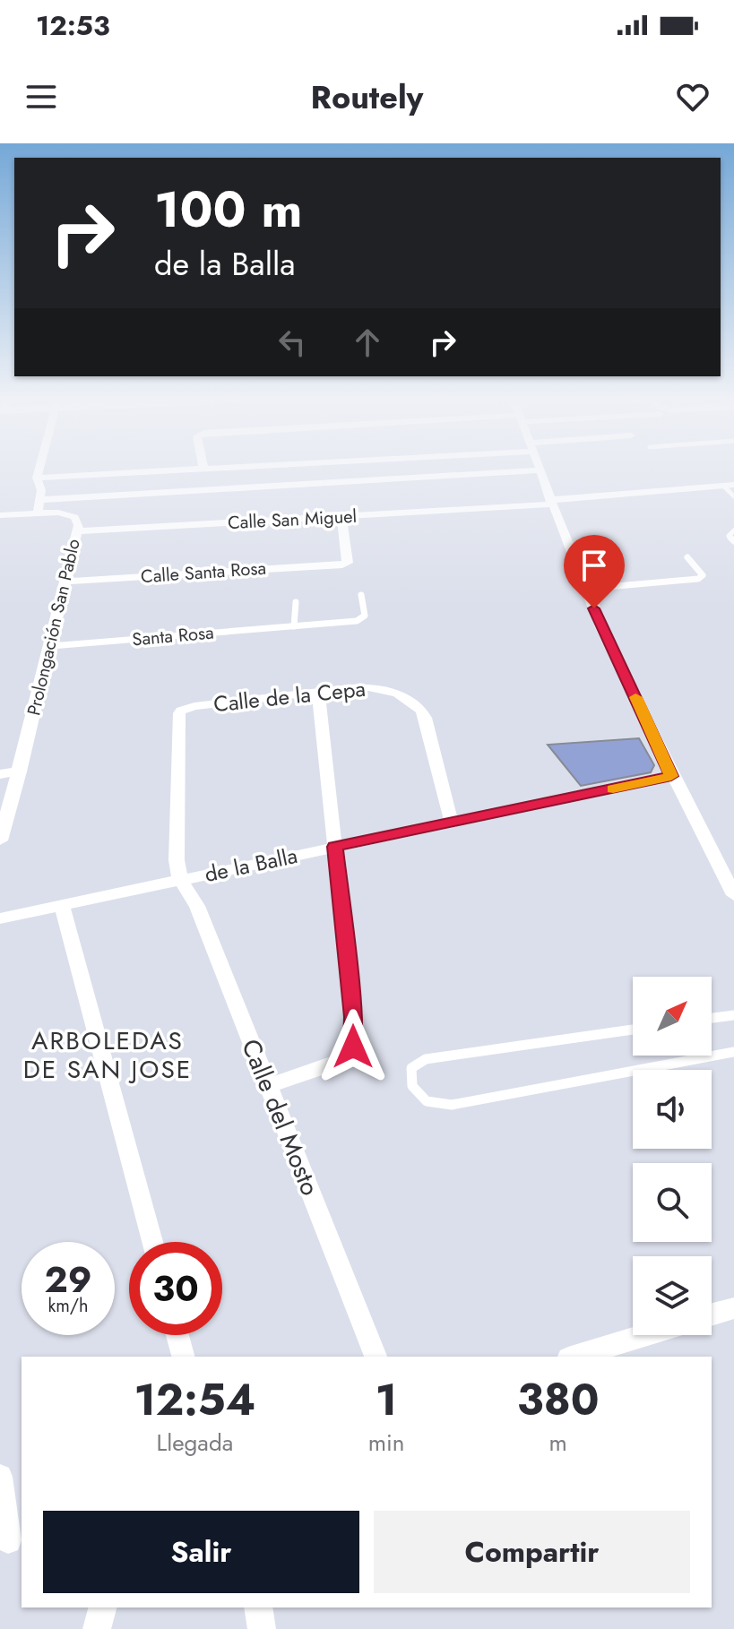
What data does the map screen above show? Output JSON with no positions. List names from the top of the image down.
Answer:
{
  "streets": {
    "street": [
      "Calle San Miguel",
      "Calle Santa Rosa",
      "Prolongación San Pablo",
      "Calle de la Cepa",
      "de la Balla",
      "Calle del Mosto"
    ],
    "lane": ["Santa Rosa"]
  },
  "crossings": [
    ["Calle San Miguel", "Calle Santa Rosa"],
    ["Calle San Miguel", "Prolongación San Pablo"],
    ["Calle Santa Rosa", "Prolongación San Pablo"],
    ["Prolongación San Pablo", "Santa Rosa"],
    ["Calle de la Cepa", "de la Balla"],
    ["Calle de la Cepa", "Calle del Mosto"],
    ["de la Balla", "Calle del Mosto"]
  ],
  "districts": ["ARBOLEDAS DE SAN JOSE"],
  "north": "top right",
  "page": {
    "status": "12:53",
    "header": "Routely",
    "turn": ["100 m", "de la Balla"],
    "speed": "29 km/h",
    "limit": "30",
    "eta": [
      "12:54",
      "Llegada",
      "1",
      "min",
      "380",
      "m"
    ],
    "buttons": ["Salir", "Compartir"]
  }
}
